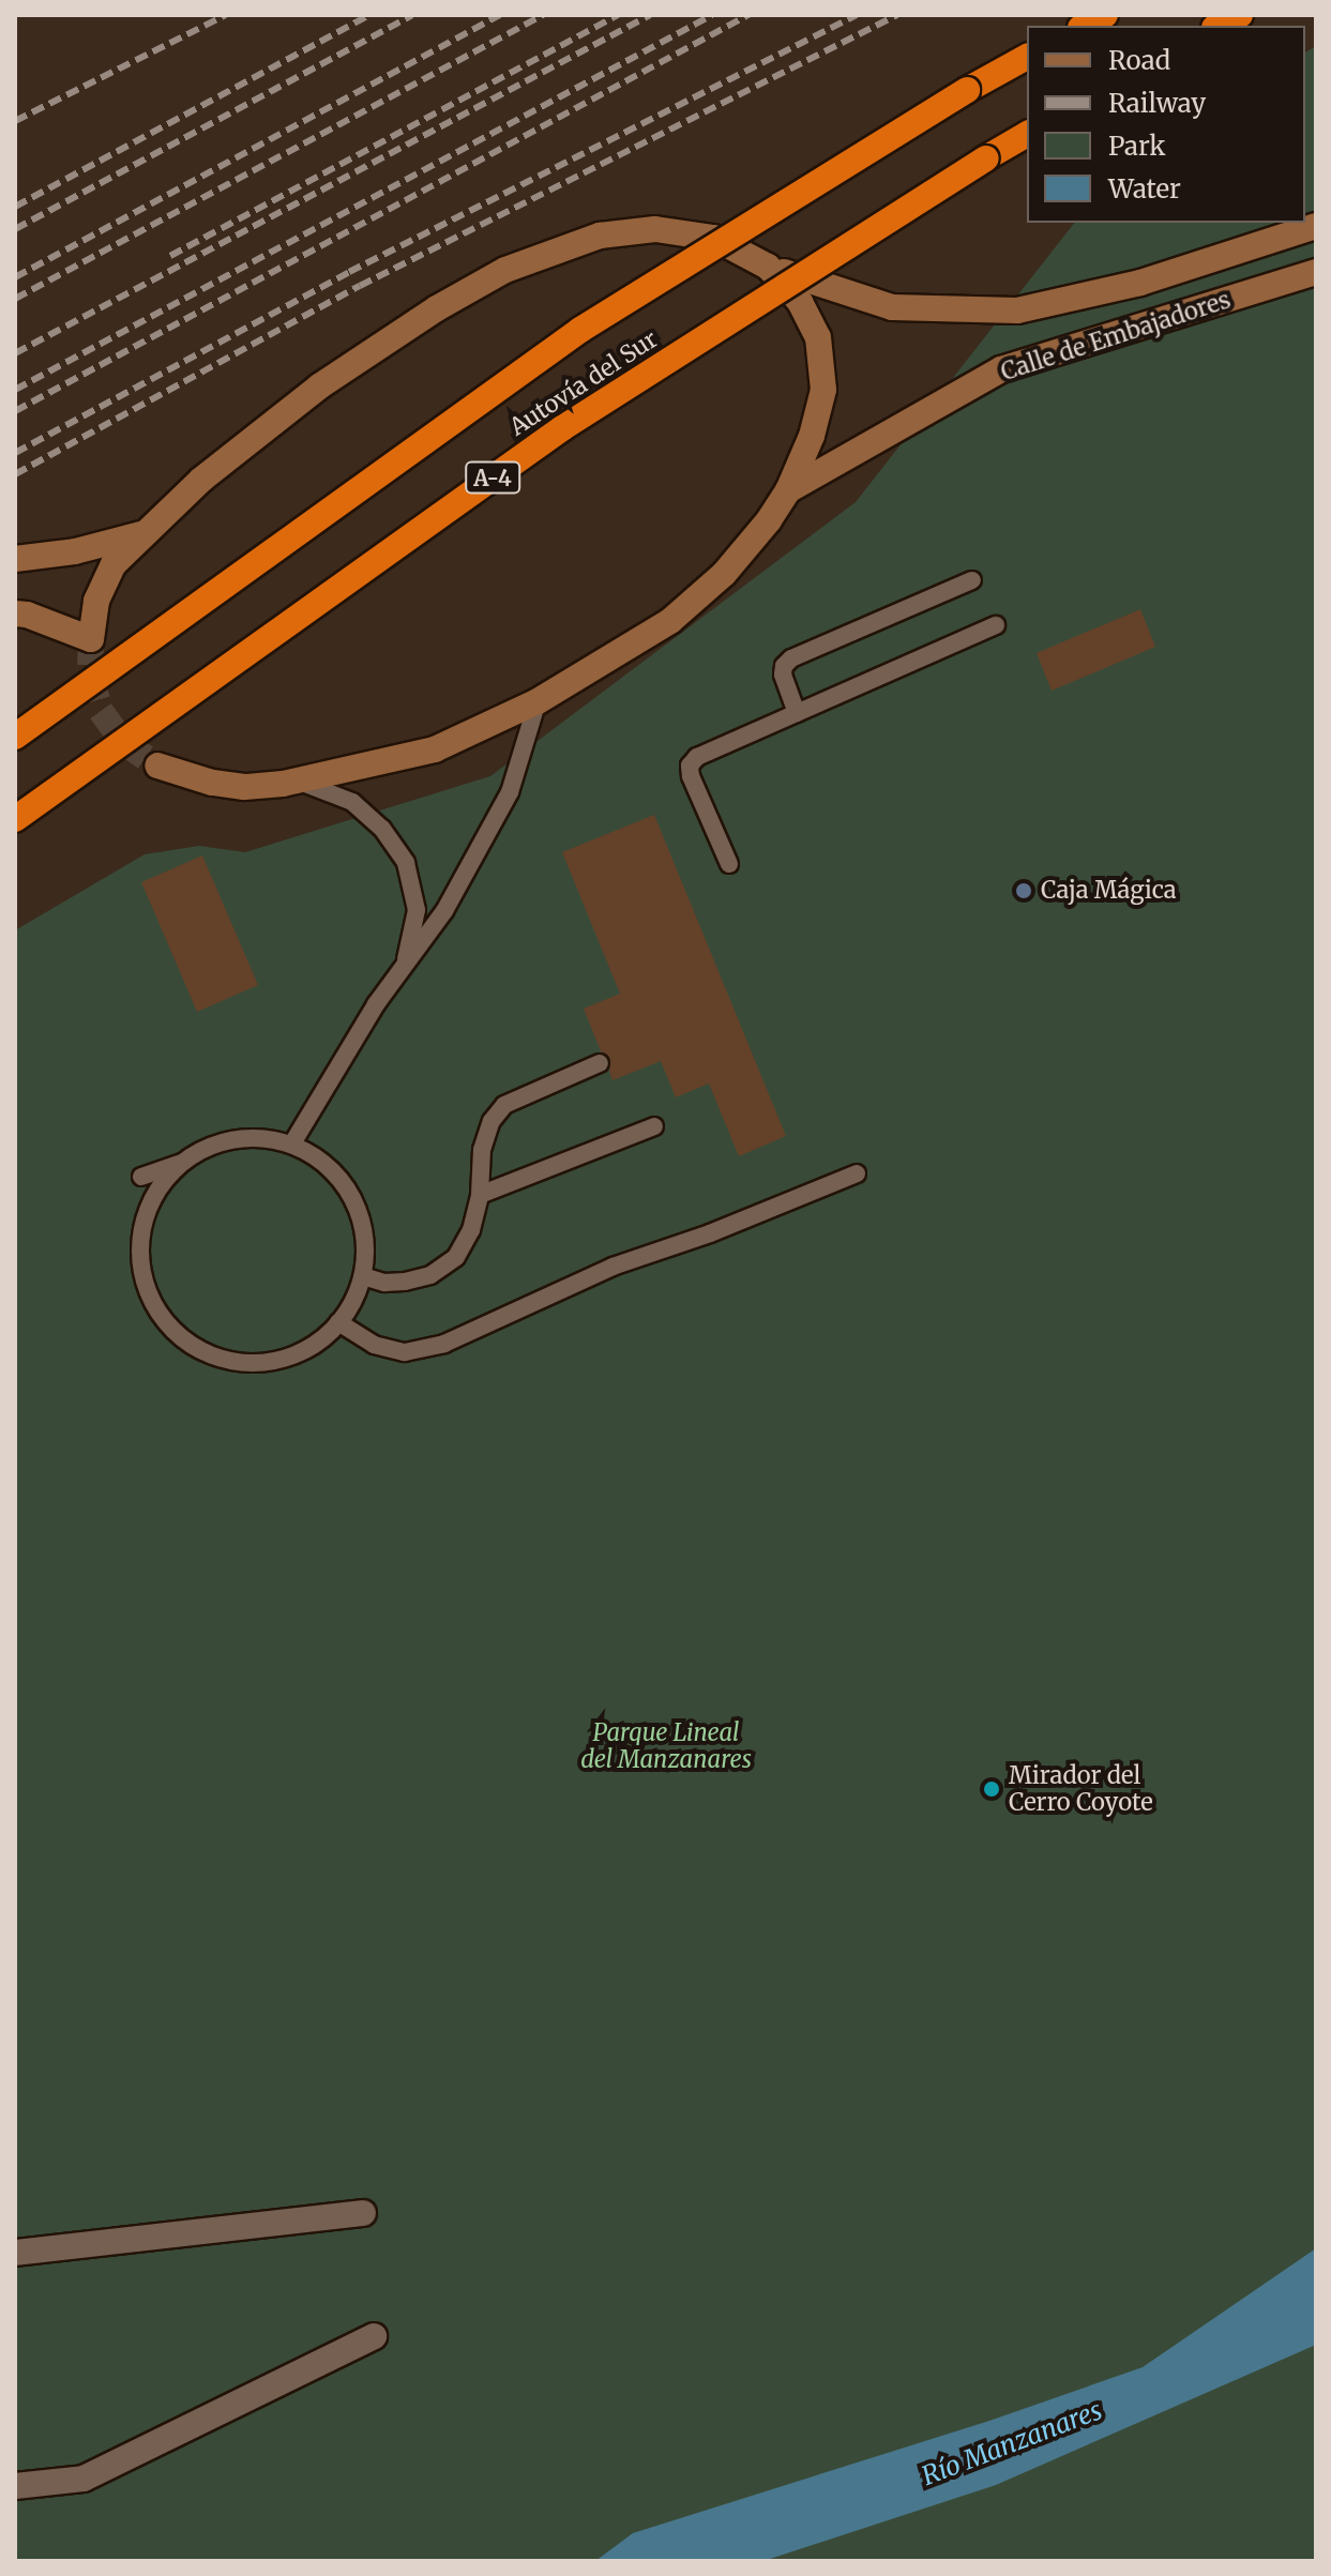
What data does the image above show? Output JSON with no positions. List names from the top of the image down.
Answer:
{
  "streets": {
    "highway": ["Autovía del Sur", "A-4"],
    "main road": ["Calle de Embajadores"]
  },
  "water": ["Río Manzanares"],
  "parks": ["Parque Lineal del Manzanares"],
  "places": ["Caja Mágica", "Mirador del Cerro Coyote"],
  "legend": [
    "Road",
    "Railway",
    "Park",
    "Water"
  ]
}
